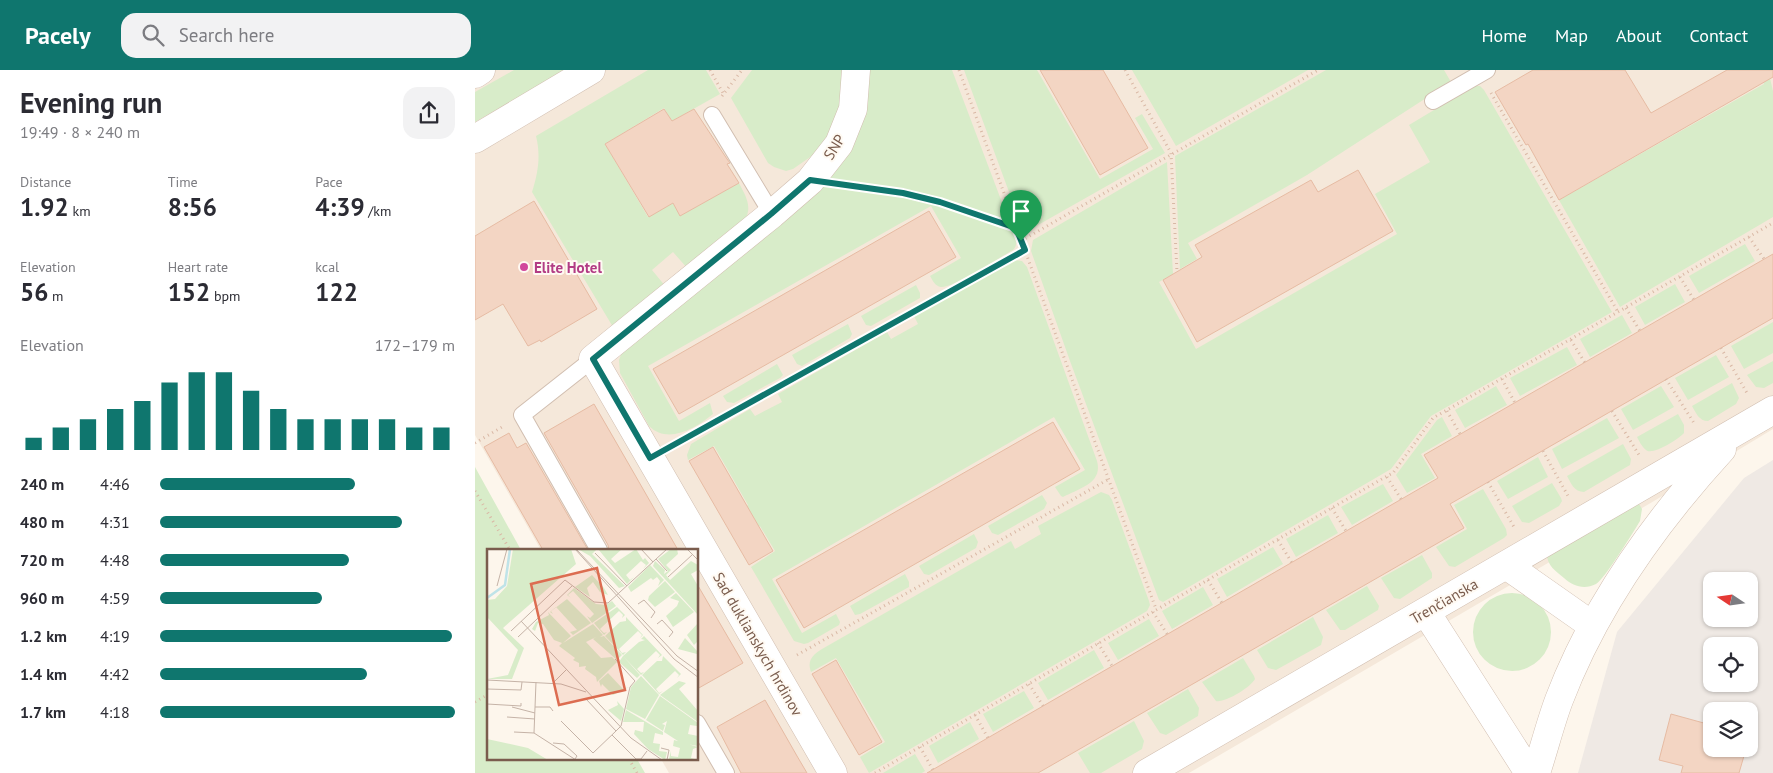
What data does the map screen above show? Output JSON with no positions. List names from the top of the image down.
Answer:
{
  "streets": {
    "street": ["SNP", "Trenčianska", "Sad duklianskych hrdinov"]
  },
  "crossings": [
    ["SNP", "Sad duklianskych hrdinov"]
  ],
  "places": ["Elite Hotel"],
  "north": "left",
  "page": {
    "header": "Pacely",
    "search": "Search here",
    "nav": [
      "Home",
      "Map",
      "About",
      "Contact"
    ],
    "heading": ["Evening run", "19:49 · 8 × 240 m"],
    "stats": [
      ["Distance", "1.92 km"],
      ["Time", "8:56"],
      ["Pace", "4:39 /km"],
      ["Elevation", "56 m"],
      ["Heart rate", "152 bpm"],
      ["kcal", "122"]
    ],
    "chart": ["Elevation", "172–179 m"],
    "list": [
      {
        "name": "240 m",
        "note": "4:46"
      },
      {
        "name": "480 m",
        "note": "4:31"
      },
      {
        "name": "720 m",
        "note": "4:48"
      },
      {
        "name": "960 m",
        "note": "4:59"
      },
      {
        "name": "1.2 km",
        "note": "4:19"
      },
      {
        "name": "1.4 km",
        "note": "4:42"
      },
      {
        "name": "1.7 km",
        "note": "4:18"
      }
    ]
  }
}
